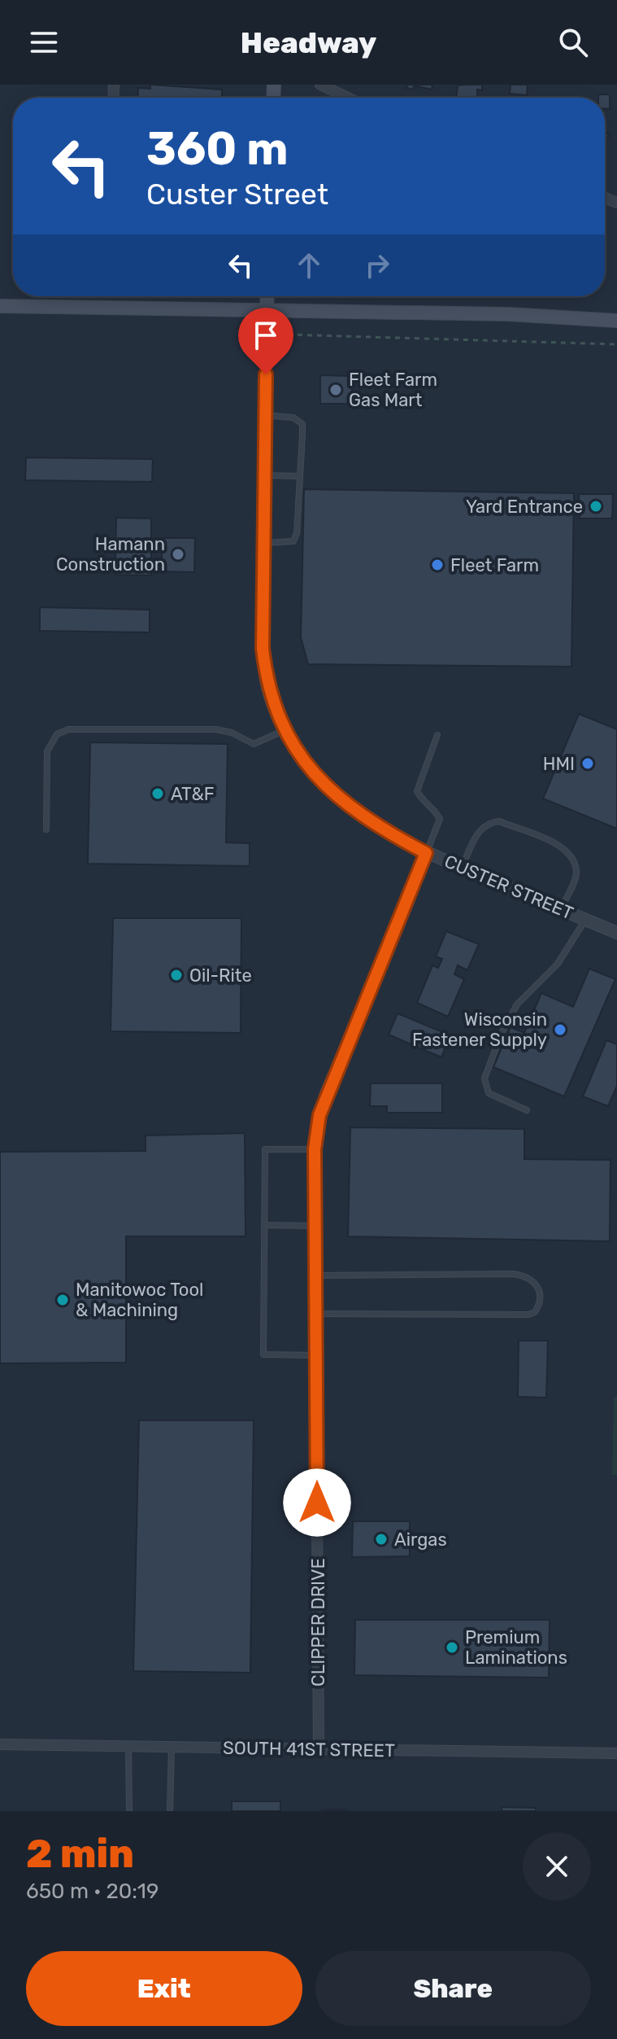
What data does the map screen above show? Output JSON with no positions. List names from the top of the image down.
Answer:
{
  "streets": {
    "street": ["CUSTER STREET", "CLIPPER DRIVE", "SOUTH 41ST STREET"]
  },
  "crossings": [
    ["CUSTER STREET", "CLIPPER DRIVE"],
    ["CLIPPER DRIVE", "SOUTH 41ST STREET"]
  ],
  "places": [
    "Fleet Farm Gas Mart",
    "Yard Entrance",
    "Hamann Construction",
    "Fleet Farm",
    "HMI",
    "AT&F",
    "Oil-Rite",
    "Wisconsin Fastener Supply",
    "Manitowoc Tool & Machining",
    "Airgas",
    "Premium Laminations"
  ],
  "page": {
    "header": "Headway",
    "turn": ["360 m", "Custer Street"],
    "heading": ["2 min", "650 m · 20:19"],
    "buttons": ["Exit", "Share"]
  }
}
